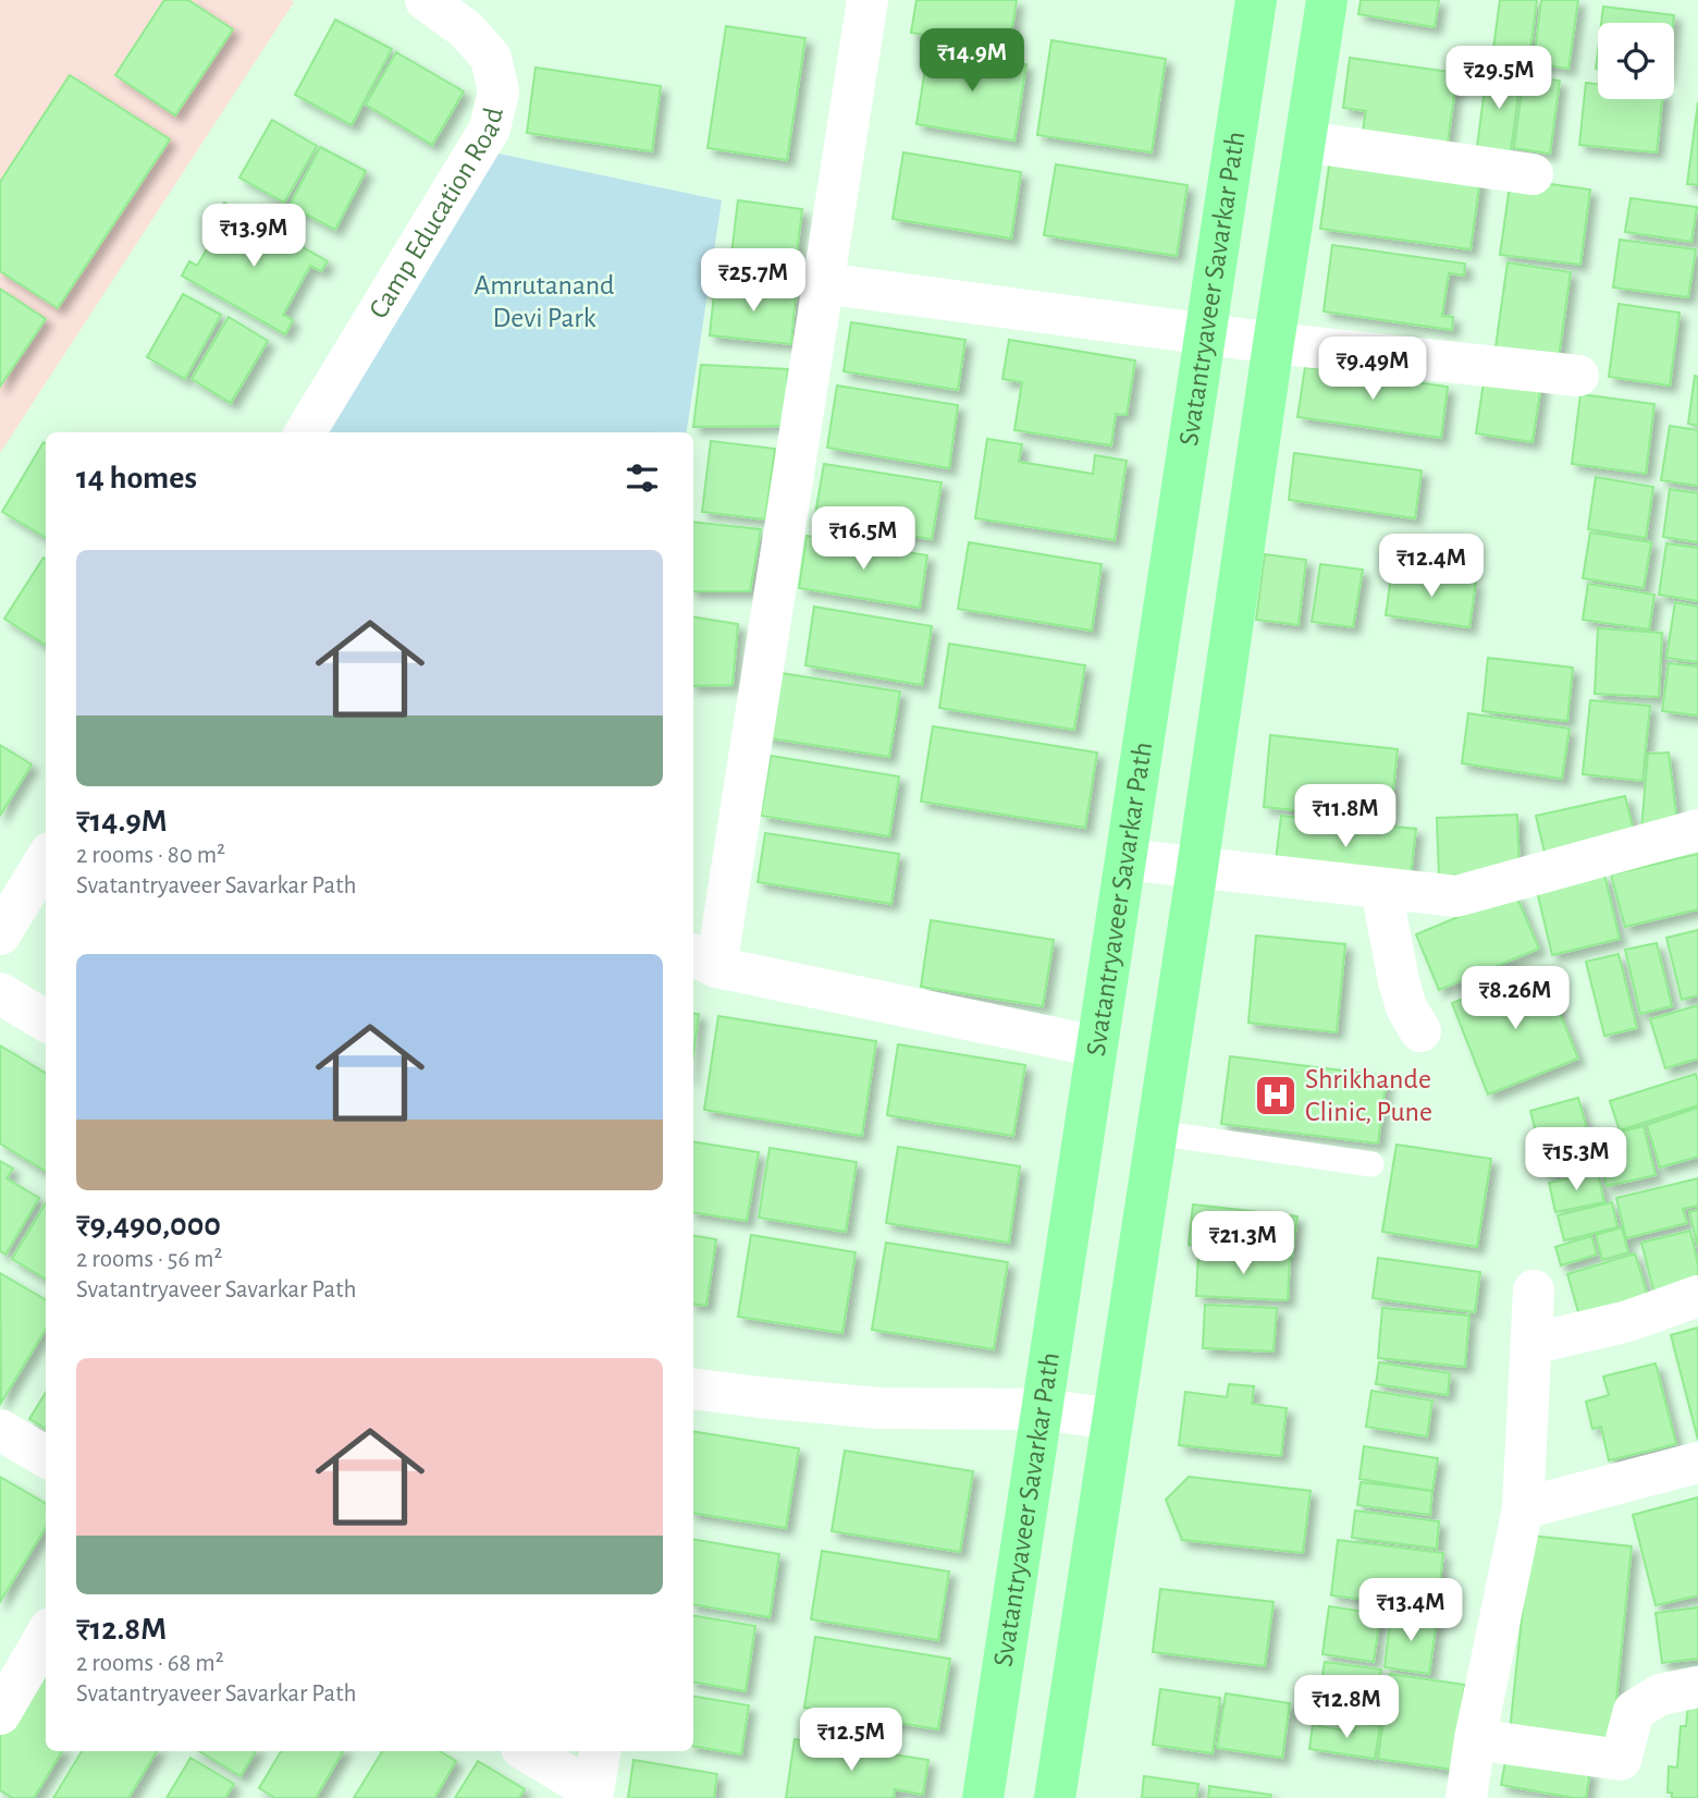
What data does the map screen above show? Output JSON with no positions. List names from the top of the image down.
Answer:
{
  "streets": {
    "main road": ["Svatantryaveer Savarkar Path"],
    "street": ["Camp Education Road"]
  },
  "parks": ["Amrutanand Devi Park"],
  "places": {
    "hospital": ["Shrikhande Clinic, Pune"]
  },
  "page": {
    "price": [
      "₹14.9M",
      "₹29.5M",
      "₹13.9M",
      "₹25.7M",
      "₹9.49M",
      "₹16.5M",
      "₹12.4M",
      "₹11.8M",
      "₹8.26M",
      "₹15.3M",
      "₹21.3M",
      "₹13.4M",
      "₹12.8M",
      "₹12.5M"
    ],
    "heading": "14 homes",
    "list": [
      {
        "name": "₹14.9M",
        "note": "2 rooms · 80 m² · Svatantryaveer Savarkar Path"
      },
      {
        "name": "₹9,490,000",
        "note": "2 rooms · 56 m² · Svatantryaveer Savarkar Path"
      },
      {
        "name": "₹12.8M",
        "note": "2 rooms · 68 m² · Svatantryaveer Savarkar Path"
      }
    ]
  }
}
